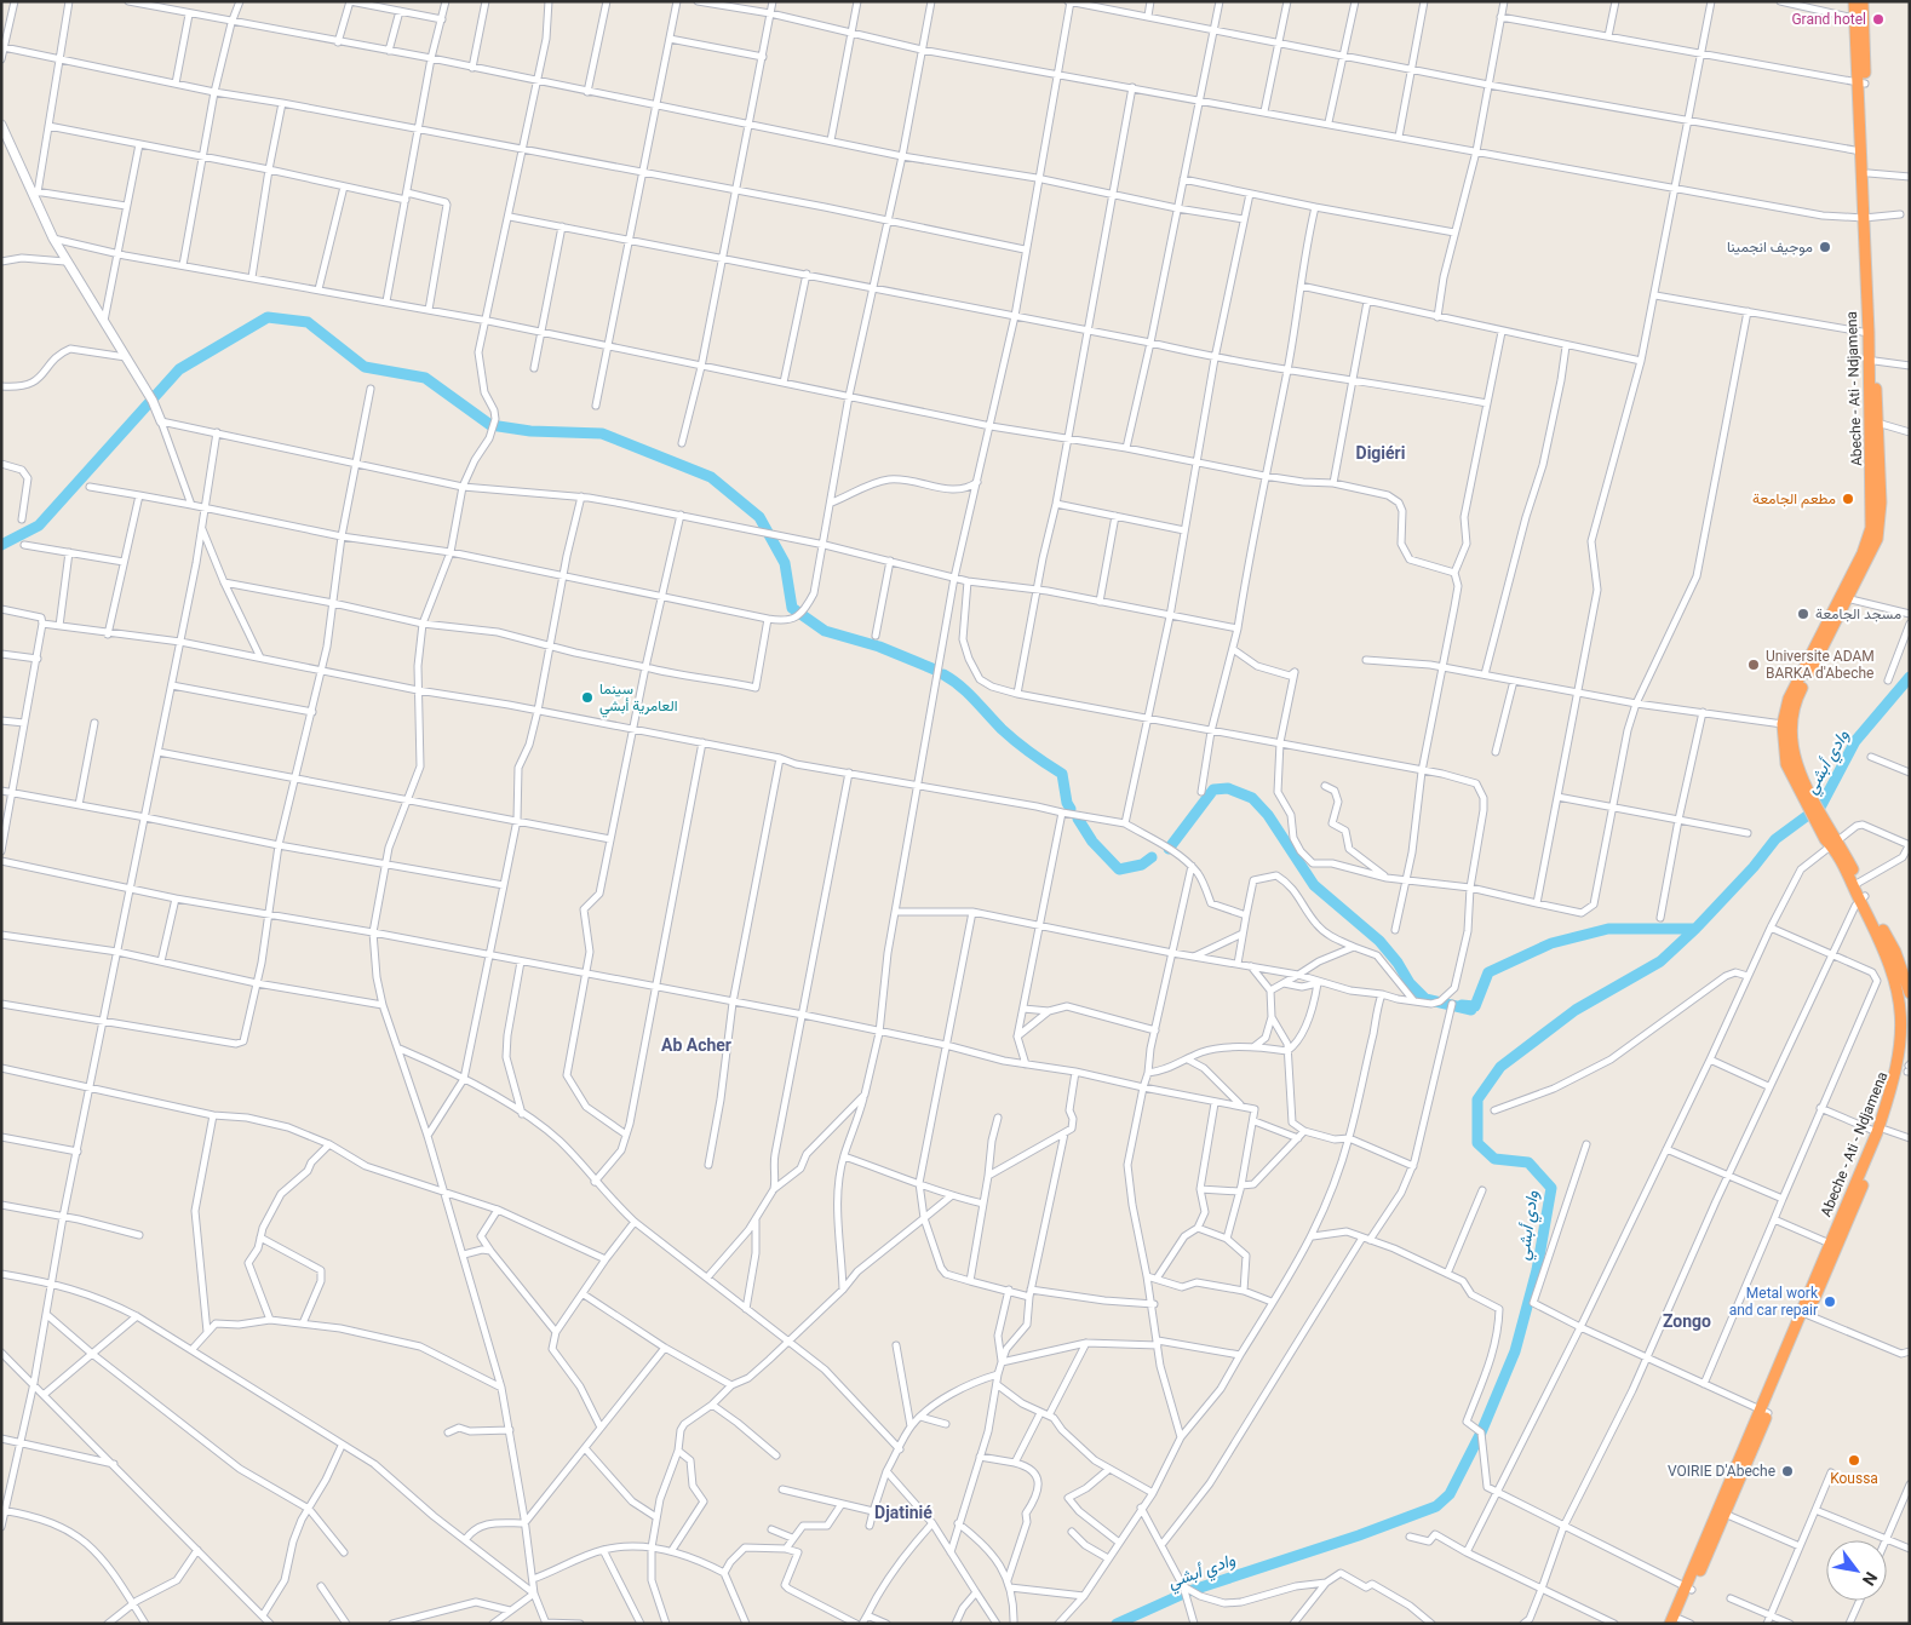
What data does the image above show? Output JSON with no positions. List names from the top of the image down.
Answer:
{
  "streets": {
    "highway": ["Abeche - Ati - Ndjamena"]
  },
  "districts": [
    "Digiéri",
    "Ab Acher",
    "Zongo",
    "Djatinié"
  ],
  "water": ["وادي أبشي"],
  "places": [
    "Grand hotel",
    "موجيف انجمينا",
    "مطعم الجامعة",
    "مسجد الجامعة",
    "Universite ADAM BARKA d'Abeche",
    "سينما العامرية أبشي",
    "Metal work and car repair",
    "Koussa",
    "VOIRIE D'Abeche"
  ],
  "north": "bottom right"
}
